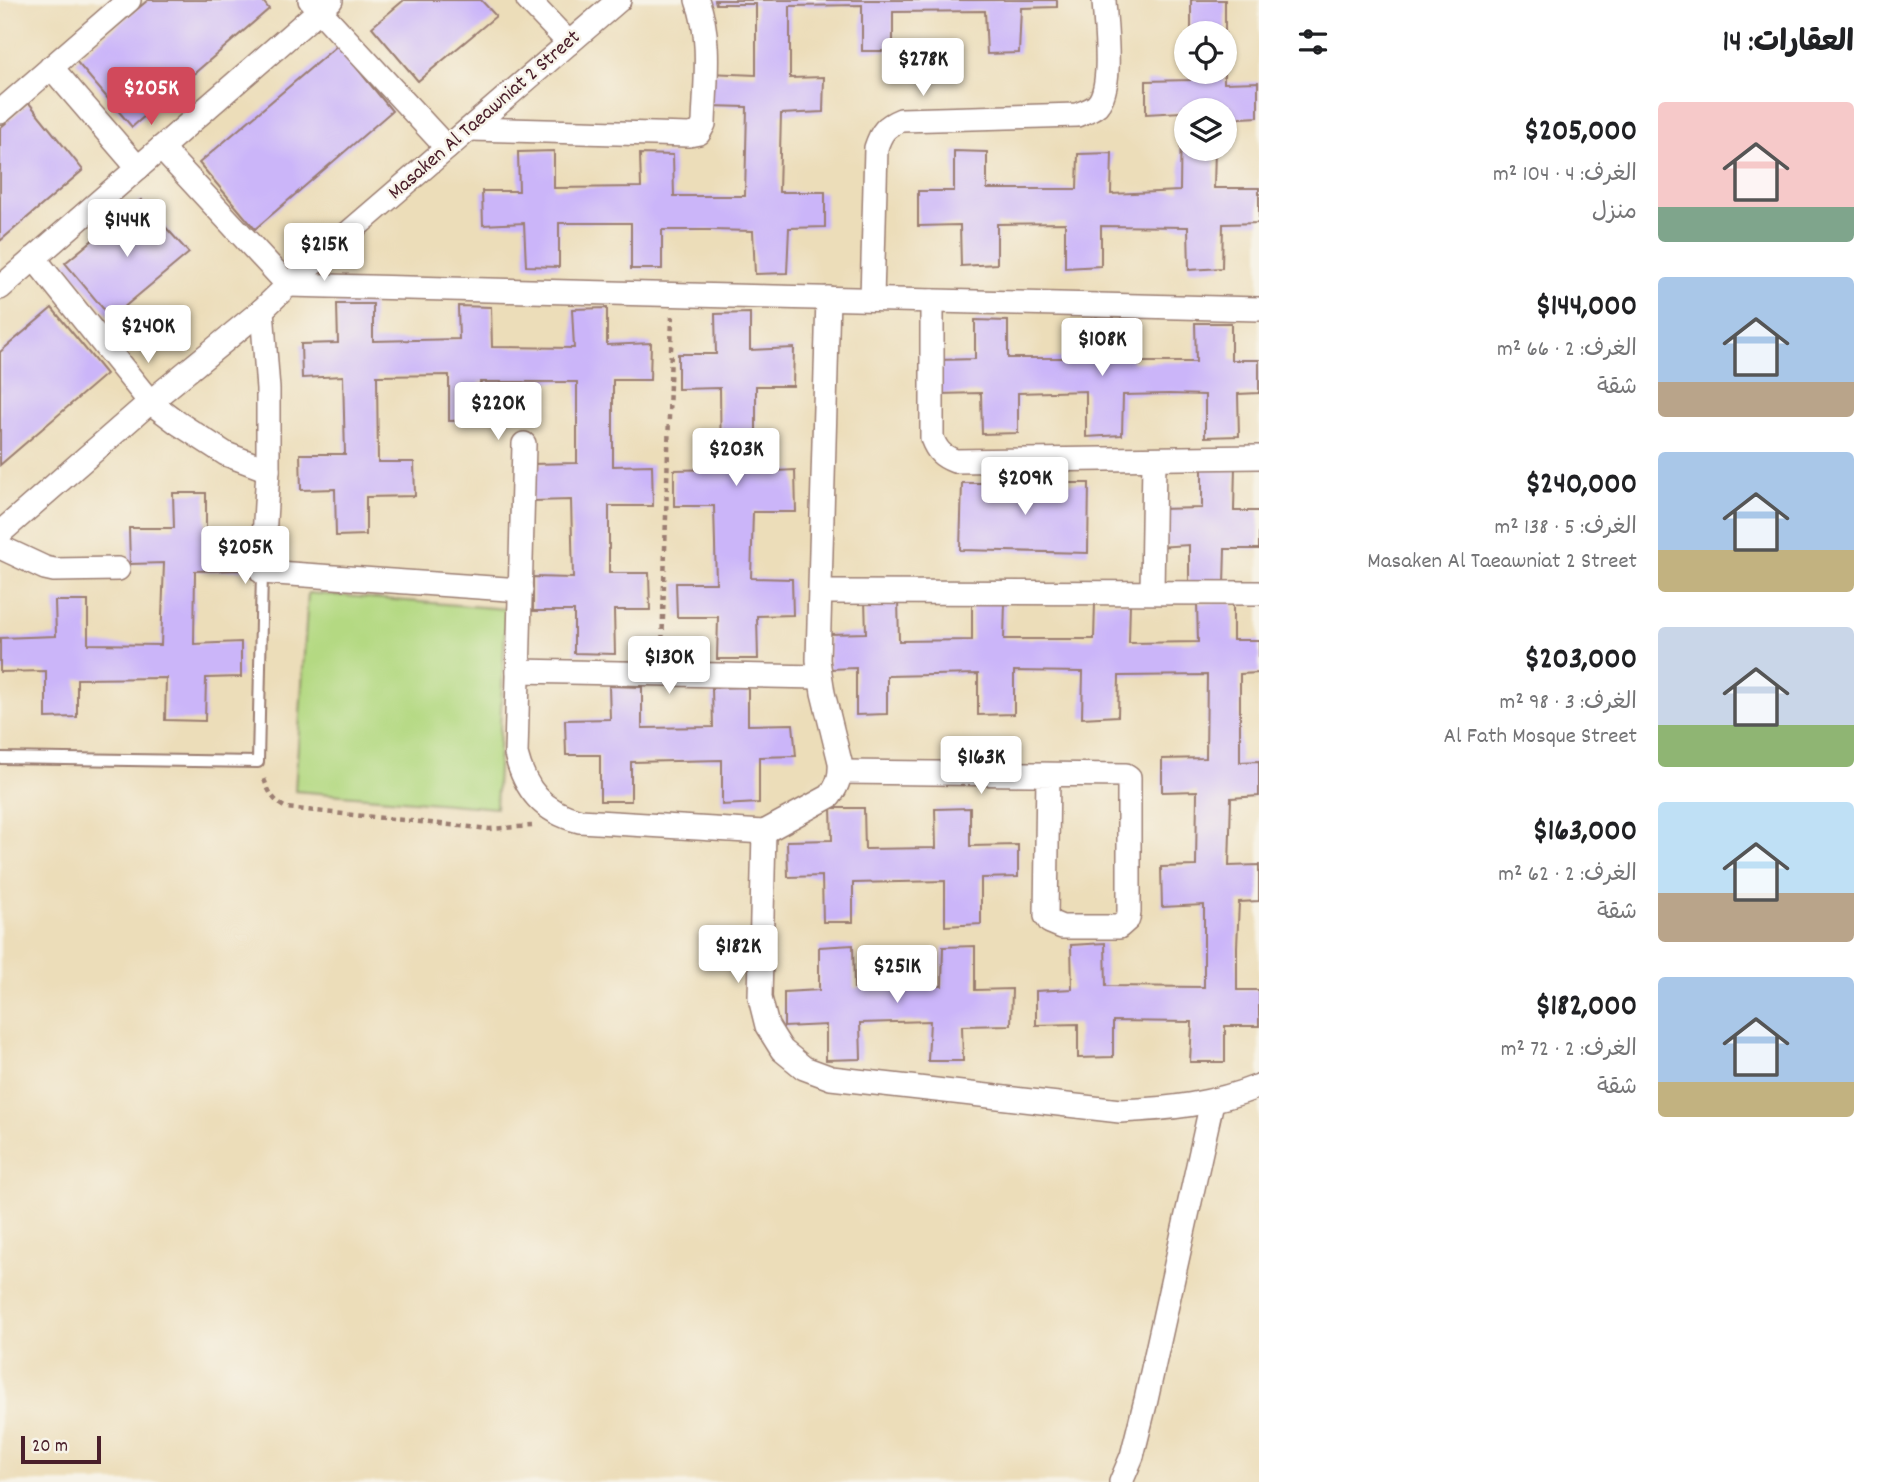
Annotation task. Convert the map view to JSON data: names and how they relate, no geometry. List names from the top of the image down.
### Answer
{
  "streets": {
    "street": ["Masaken Al Taeawniat 2 Street"]
  },
  "scale_bar": "20 m",
  "page": {
    "heading": "العقارات: 14",
    "price": [
      "$278K",
      "$205K",
      "$144K",
      "$215K",
      "$240K",
      "$108K",
      "$220K",
      "$203K",
      "$209K",
      "$205K",
      "$130K",
      "$163K",
      "$182K",
      "$251K"
    ],
    "list": [
      {
        "name": "$205,000",
        "note": "الغرف: 4 · 104 m² · منزل"
      },
      {
        "name": "$144,000",
        "note": "الغرف: 2 · 66 m² · شقة"
      },
      {
        "name": "$240,000",
        "note": "الغرف: 5 · 138 m² · Masaken Al Taeawniat 2 Street"
      },
      {
        "name": "$203,000",
        "note": "الغرف: 3 · 98 m² · Al Fath Mosque Street"
      },
      {
        "name": "$163,000",
        "note": "الغرف: 2 · 62 m² · شقة"
      },
      {
        "name": "$182,000",
        "note": "الغرف: 2 · 72 m² · شقة"
      }
    ],
    "scale": "20 m"
  }
}
